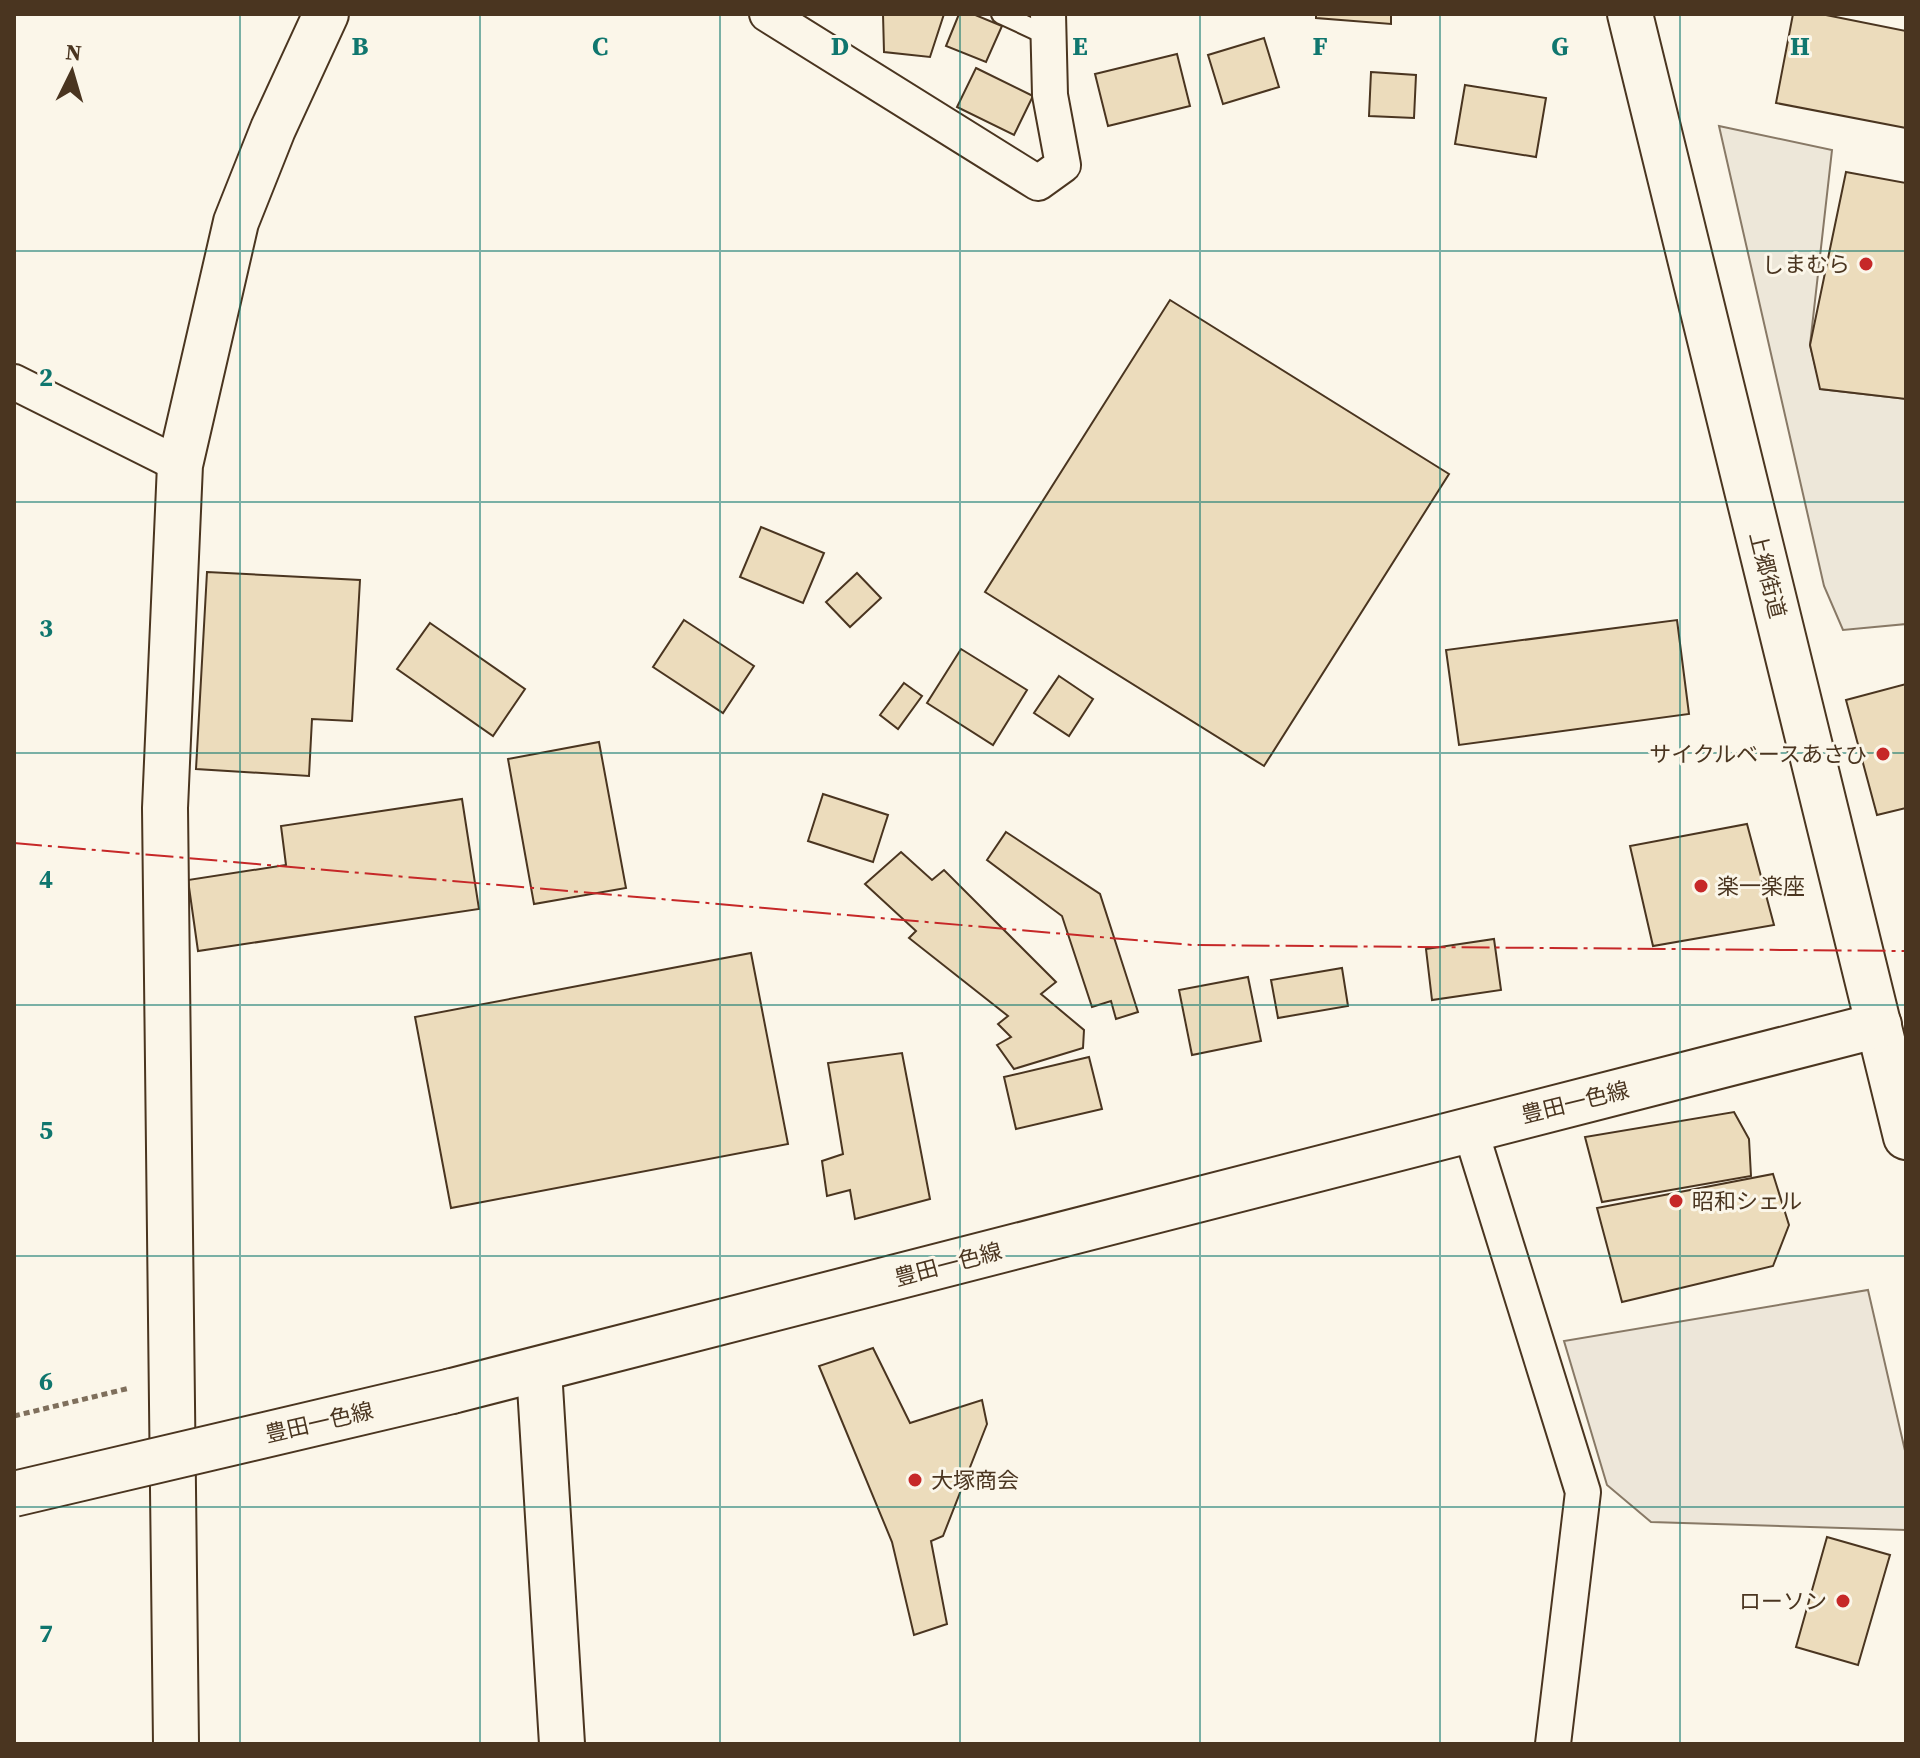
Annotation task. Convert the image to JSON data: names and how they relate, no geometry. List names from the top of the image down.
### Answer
{
  "streets": {
    "main road": ["上郷街道", "豊田一色線"]
  },
  "crossings": [
    ["上郷街道", "豊田一色線"]
  ],
  "places": [
    "しまむら",
    "サイクルベースあさひ",
    "楽一楽座",
    "昭和シェル",
    "大塚商会",
    "ローソン"
  ],
  "north": "top",
  "grid": {
    "columns": [
      "B",
      "C",
      "D",
      "E",
      "F",
      "G",
      "H"
    ],
    "rows": [
      "2",
      "3",
      "4",
      "5",
      "6",
      "7"
    ]
  }
}
